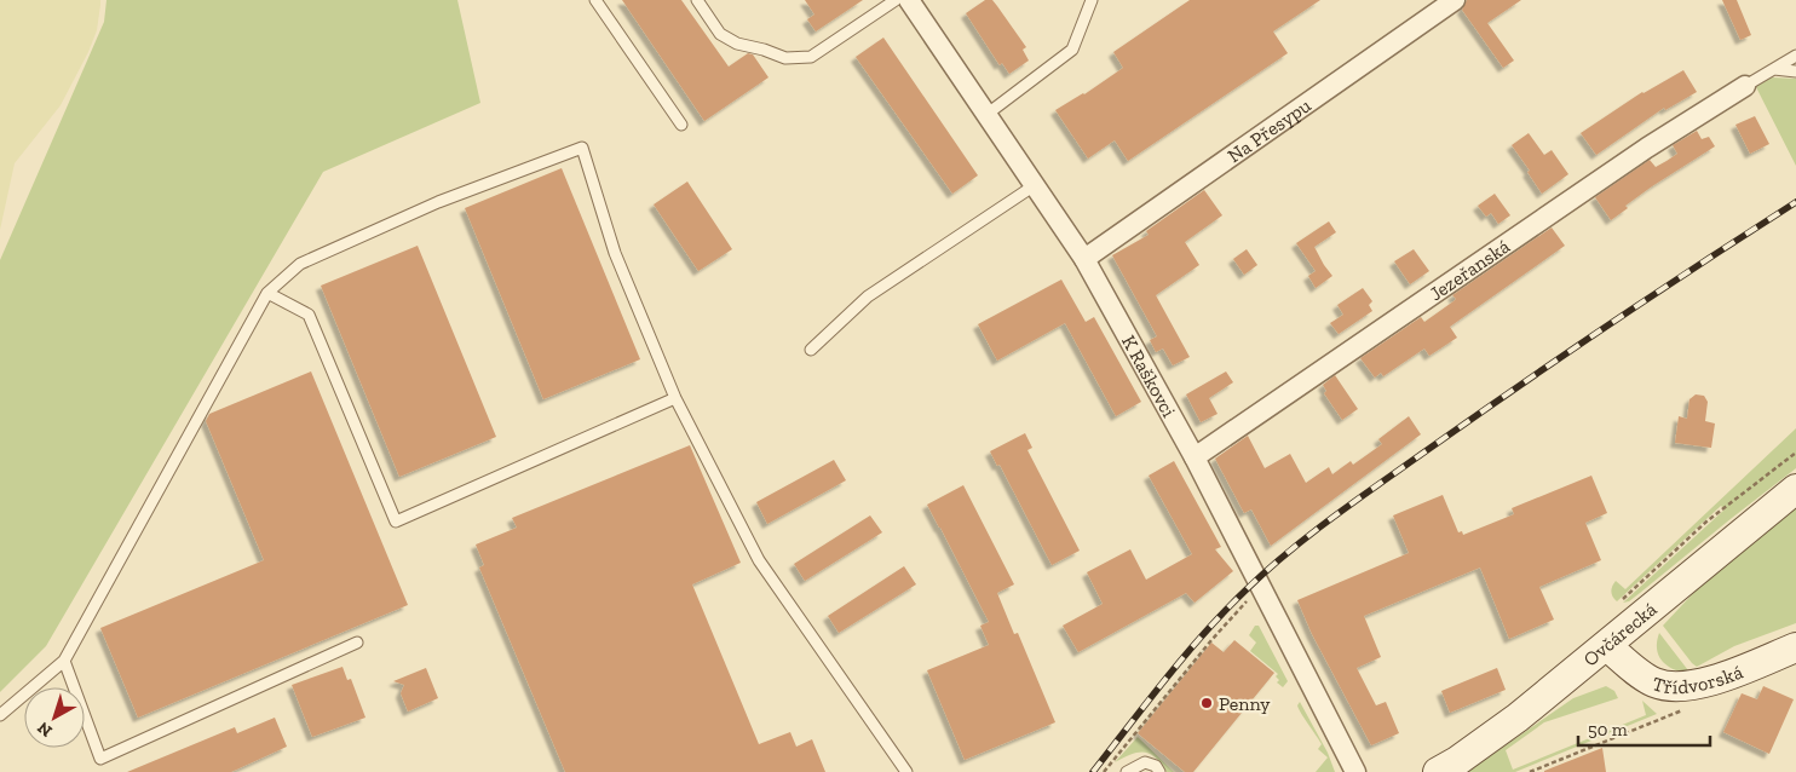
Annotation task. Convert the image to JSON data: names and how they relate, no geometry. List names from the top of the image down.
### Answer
{
  "streets": {
    "main road": ["Ovčárecká", "Třídvorská"],
    "street": ["Na Přesypu", "Jezeřanská", "K Raškovci"]
  },
  "crossings": [
    ["Na Přesypu", "K Raškovci"],
    ["Jezeřanská", "K Raškovci"],
    ["Ovčárecká", "Třídvorská"]
  ],
  "places": ["Penny"],
  "scale_bar": "50 m",
  "north": "bottom left"
}
